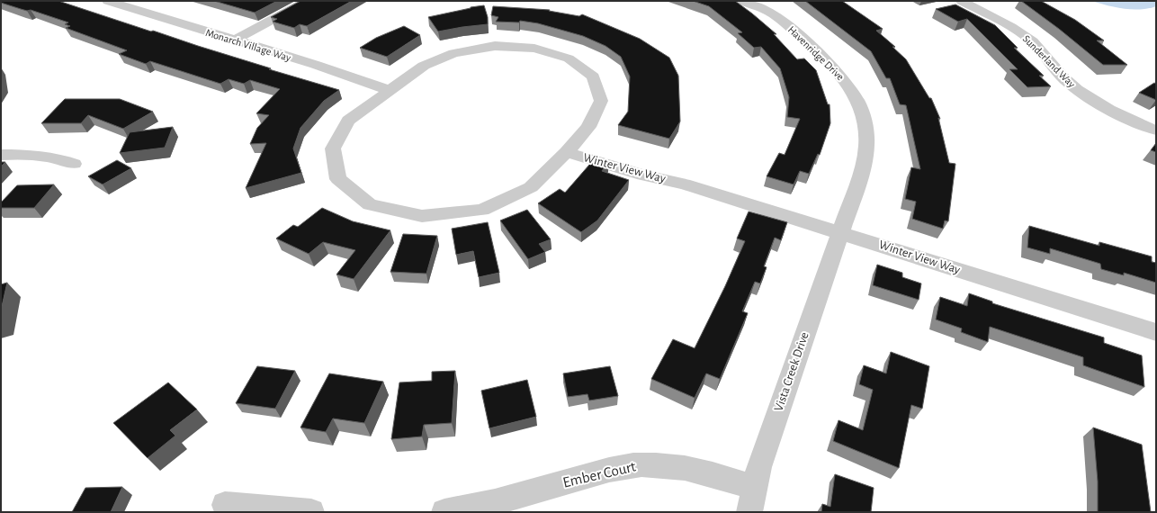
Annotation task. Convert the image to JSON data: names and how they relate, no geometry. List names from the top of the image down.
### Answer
{
  "streets": {
    "street": [
      "Monarch Village Way",
      "Havenridge Drive",
      "Sunderland Way",
      "Winter View Way",
      "Vista Creek Drive",
      "Ember Court"
    ]
  },
  "crossings": [
    ["Havenridge Drive", "Winter View Way"],
    ["Havenridge Drive", "Vista Creek Drive"],
    ["Winter View Way", "Vista Creek Drive"],
    ["Vista Creek Drive", "Ember Court"]
  ]
}
